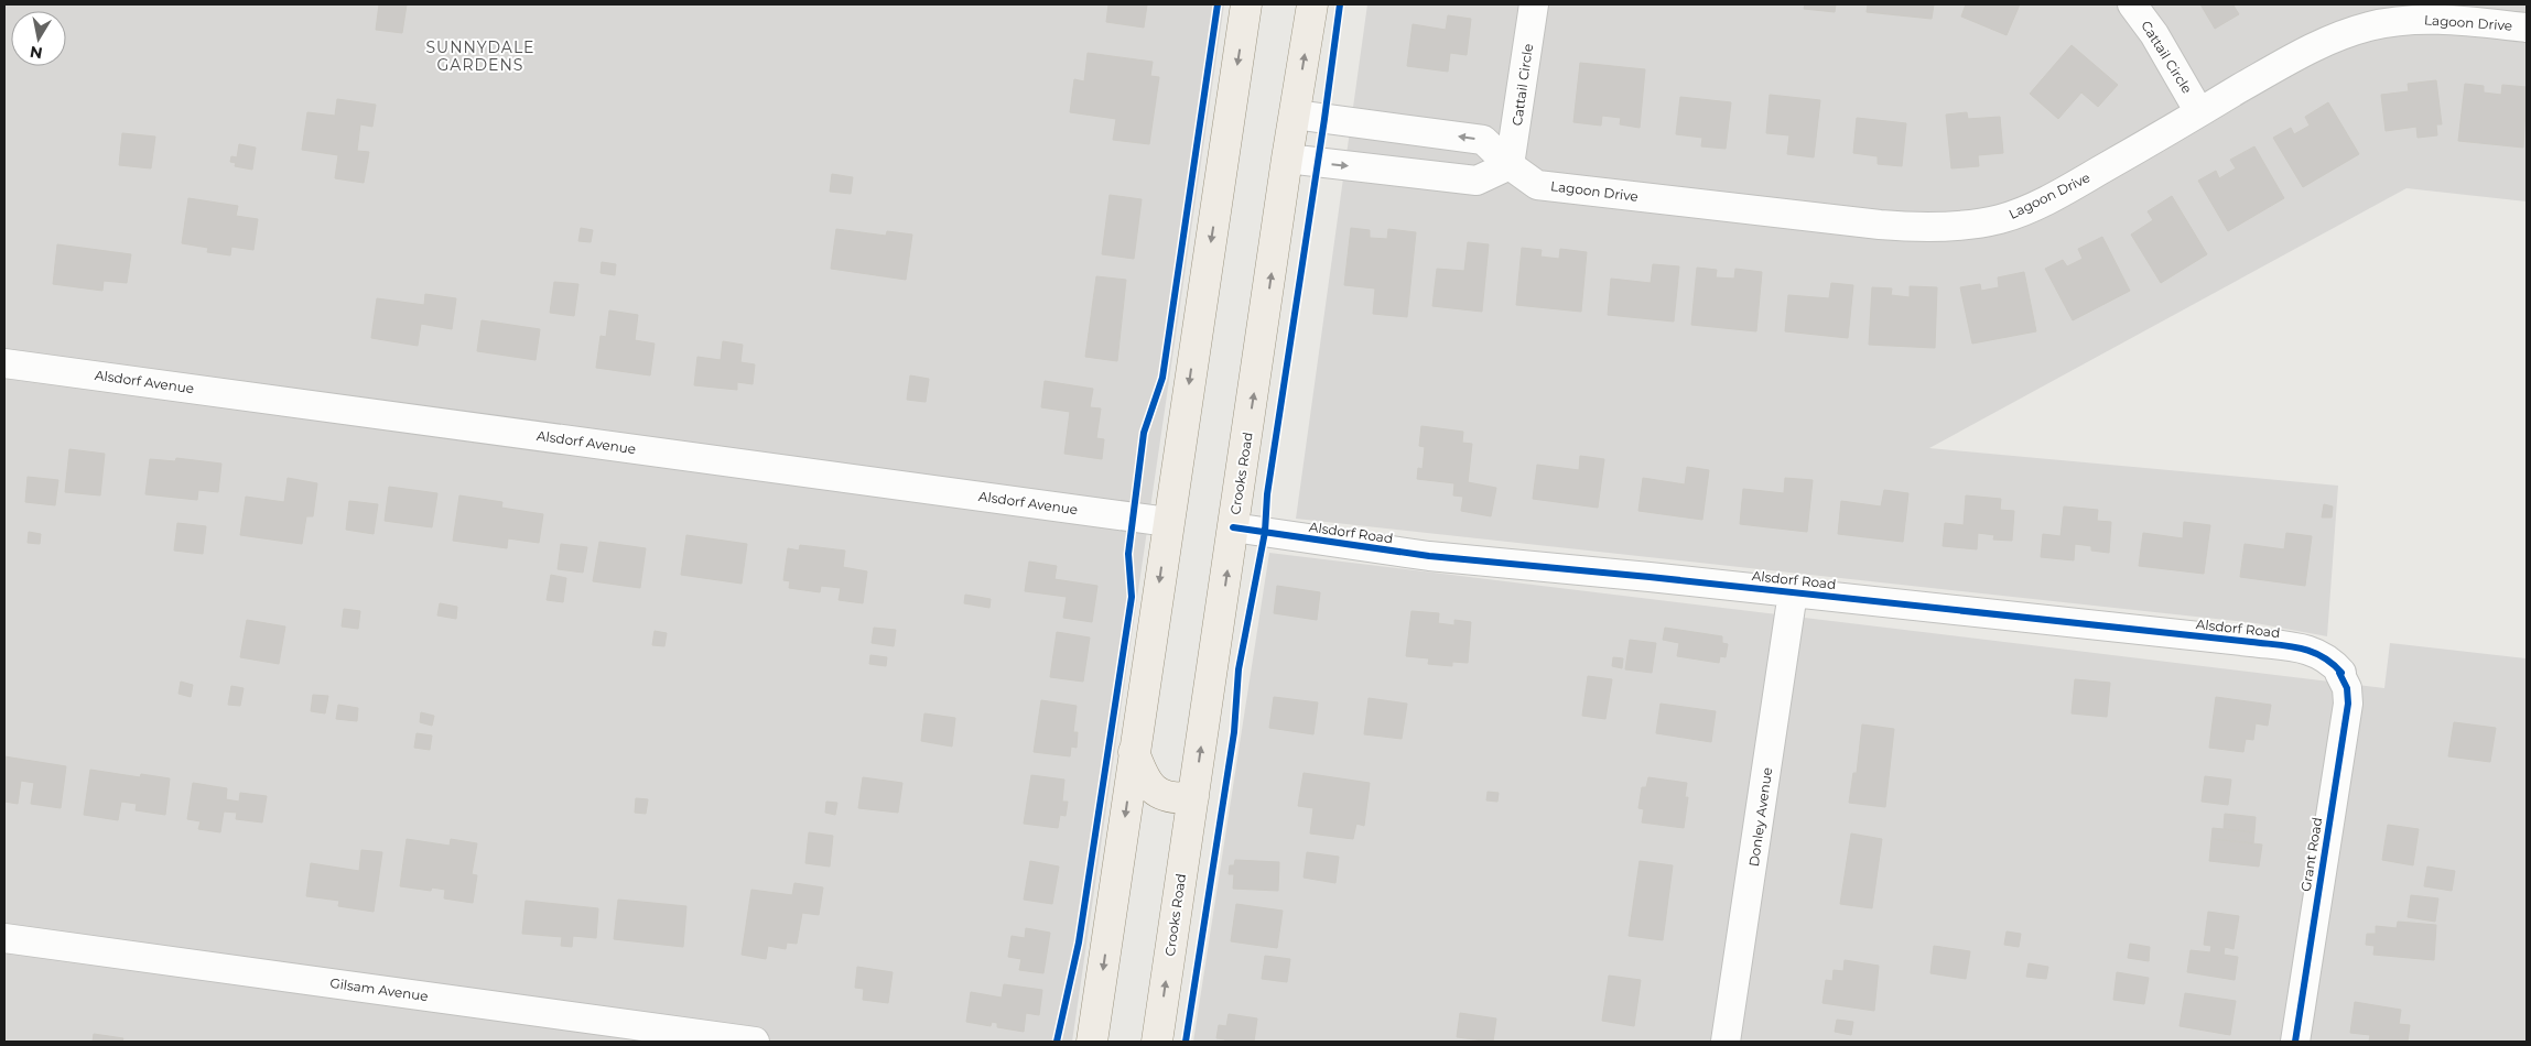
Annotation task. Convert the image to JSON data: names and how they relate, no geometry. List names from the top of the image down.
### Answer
{
  "streets": {
    "main road": ["Crooks Road"],
    "street": [
      "Lagoon Drive",
      "Cattail Circle",
      "Alsdorf Avenue",
      "Alsdorf Road",
      "Donley Avenue",
      "Grant Road",
      "Gilsam Avenue"
    ]
  },
  "crossings": [
    ["Lagoon Drive", "Cattail Circle"],
    ["Lagoon Drive", "Crooks Road"],
    ["Crooks Road", "Alsdorf Road"],
    ["Alsdorf Road", "Donley Avenue"],
    ["Alsdorf Road", "Grant Road"]
  ],
  "districts": ["SUNNYDALE GARDENS"],
  "north": "bottom"
}
